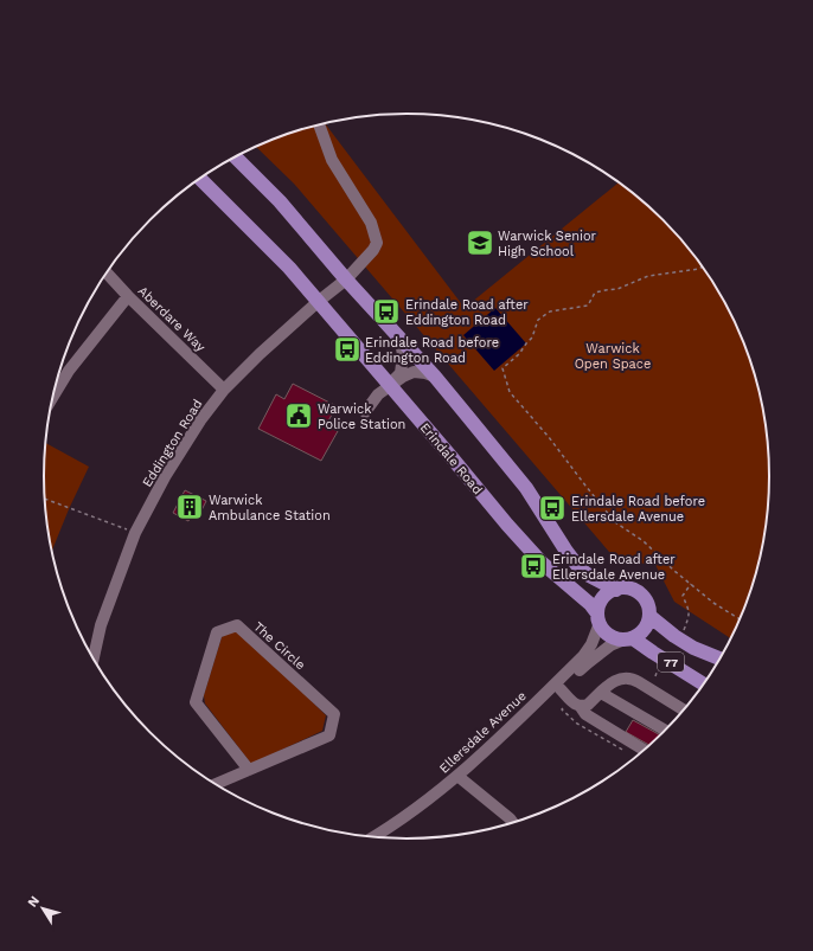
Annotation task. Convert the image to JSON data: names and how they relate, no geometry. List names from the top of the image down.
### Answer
{
  "streets": {
    "main road": ["Erindale Road", "77"],
    "street": [
      "Aberdare Way",
      "Eddington Road",
      "The Circle",
      "Ellersdale Avenue"
    ]
  },
  "crossings": [
    ["Aberdare Way", "Eddington Road"],
    ["Eddington Road", "Erindale Road"],
    ["Erindale Road", "77"],
    ["Erindale Road", "Ellersdale Avenue"],
    ["77", "Ellersdale Avenue"]
  ],
  "parks": ["Warwick Open Space"],
  "places": {
    "school or university": ["Warwick Senior High School"],
    "bus stop": [
      "Erindale Road after Eddington Road",
      "Erindale Road before Eddington Road",
      "Erindale Road before Ellersdale Avenue",
      "Erindale Road after Ellersdale Avenue"
    ],
    "public building": ["Warwick Police Station"],
    "building": ["Warwick Ambulance Station"]
  },
  "north": "top left"
}
